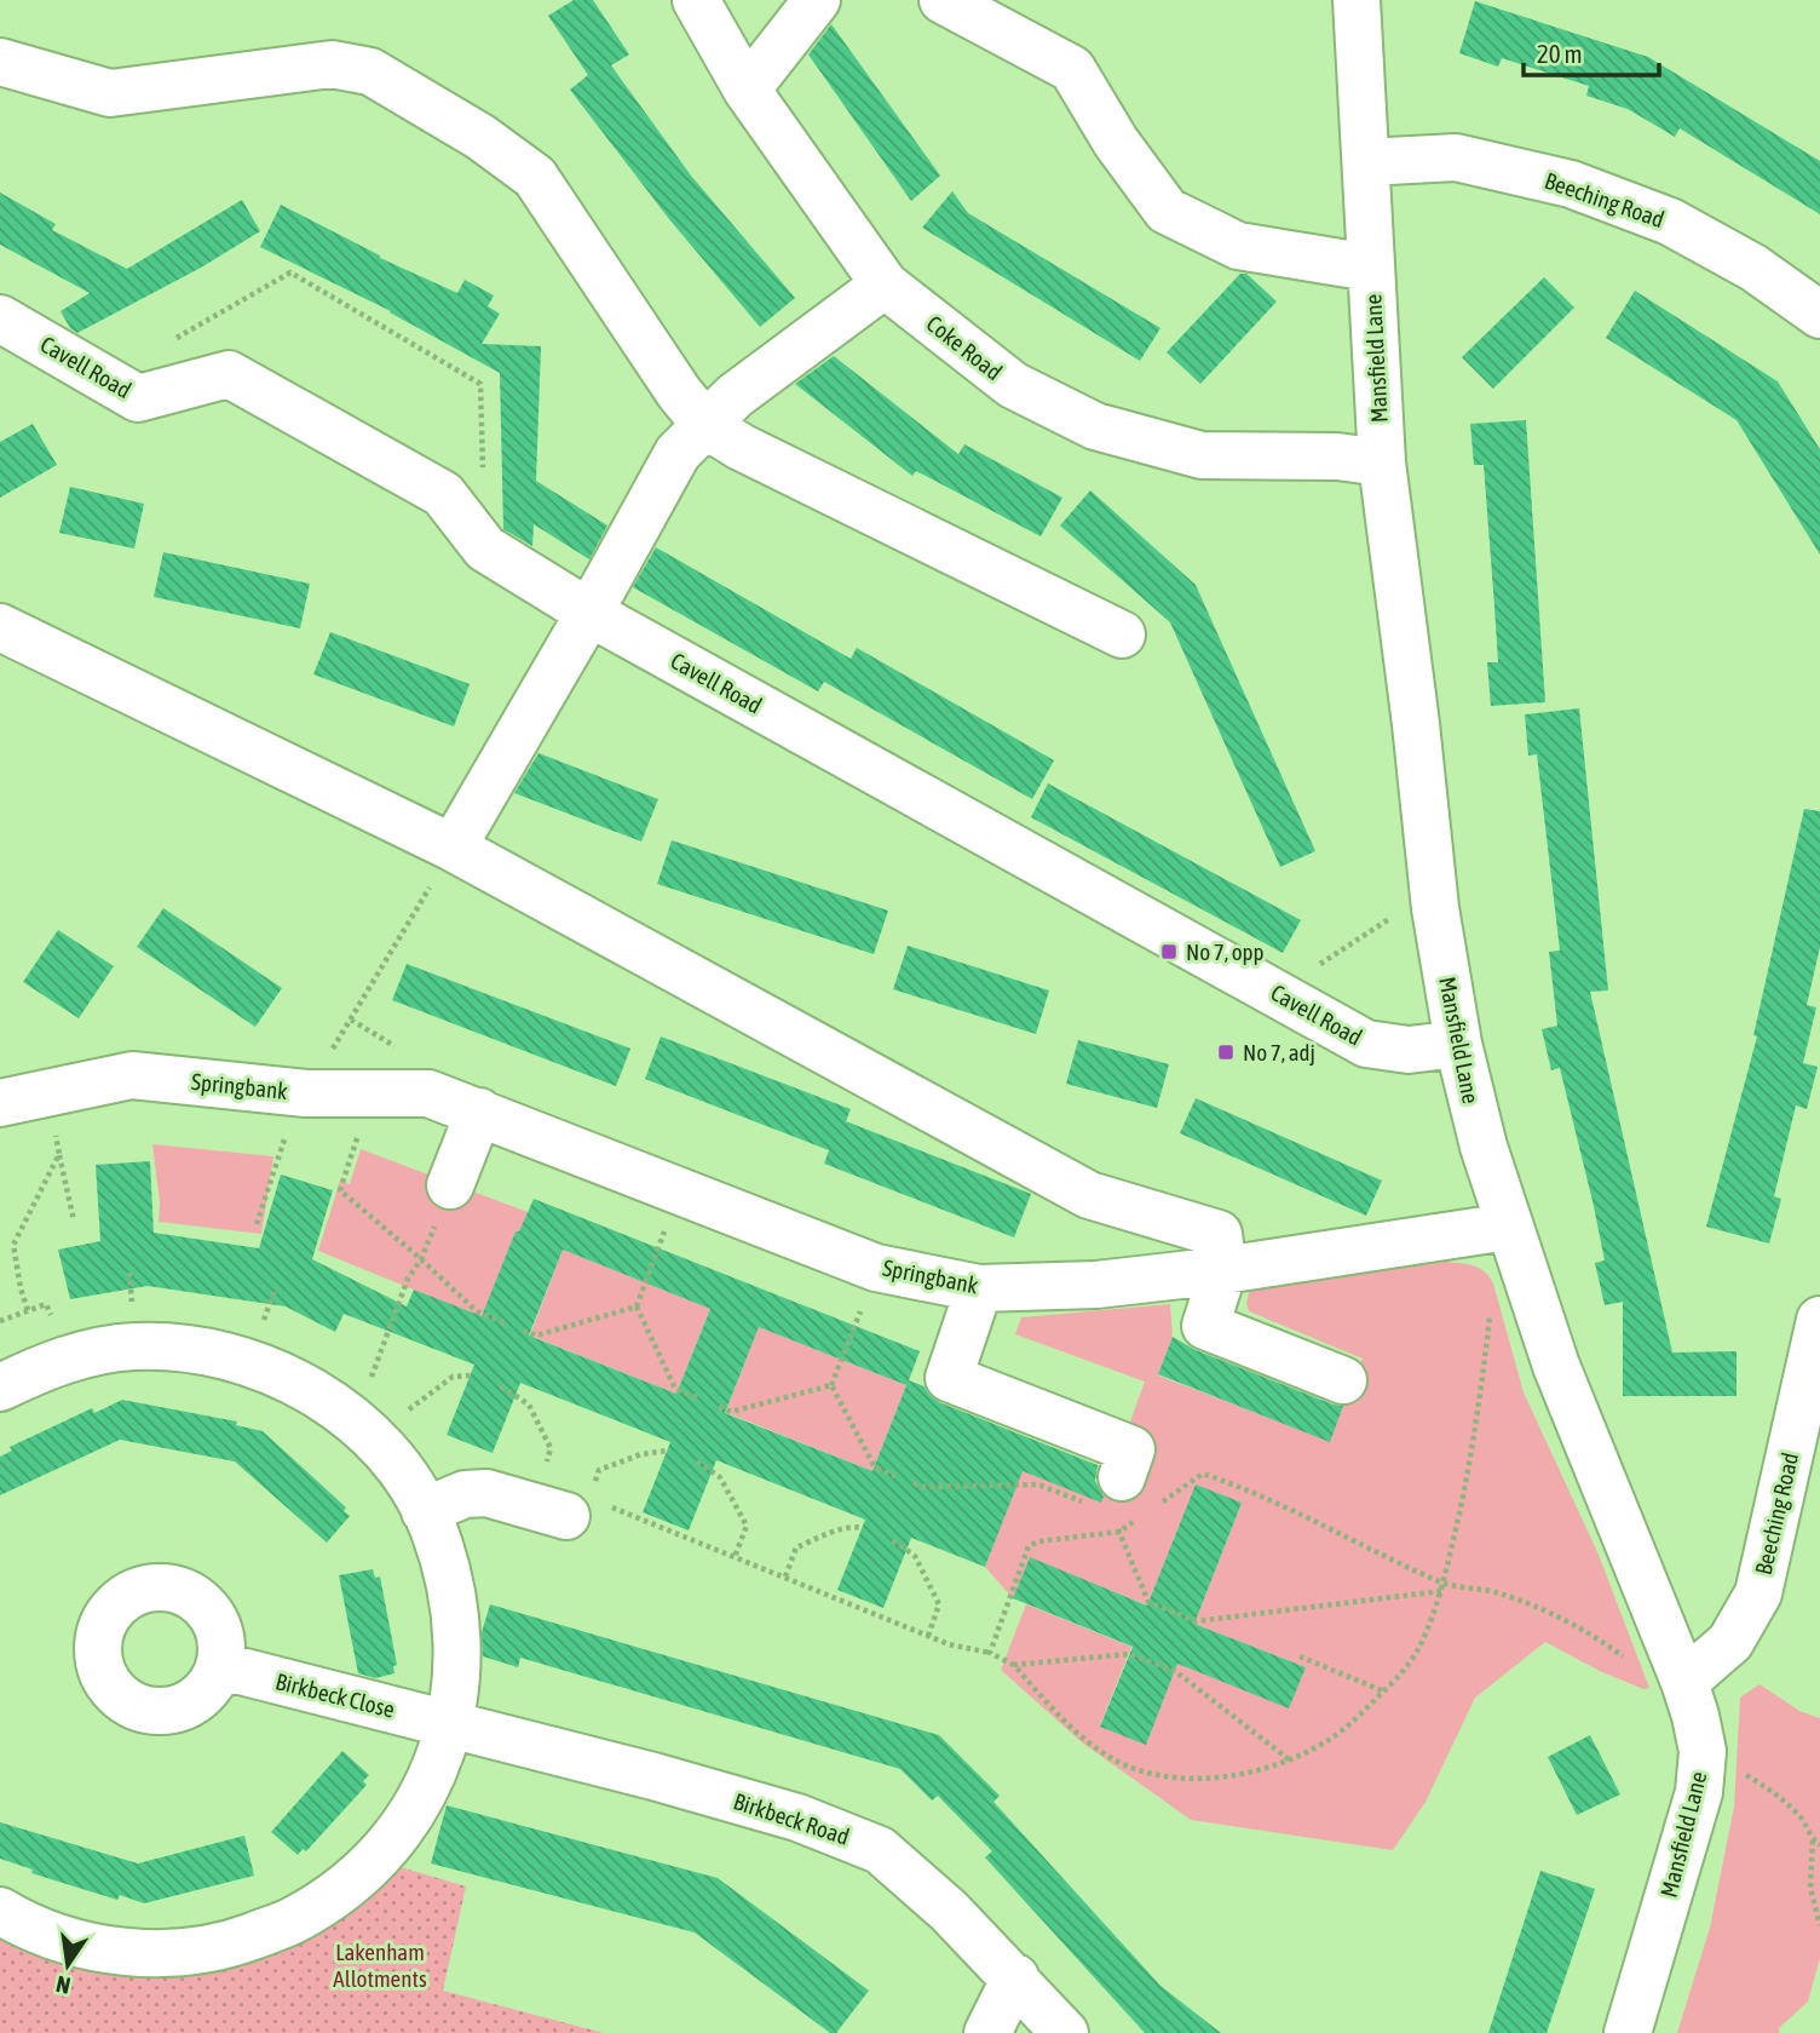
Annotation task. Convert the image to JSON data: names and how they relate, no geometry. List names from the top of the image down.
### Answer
{
  "streets": {
    "street": [
      "Beeching Road",
      "Coke Road",
      "Mansfield Lane",
      "Cavell Road",
      "Springbank",
      "Birkbeck Close",
      "Birkbeck Road"
    ]
  },
  "crossings": [
    ["Beeching Road", "Mansfield Lane"],
    ["Coke Road", "Mansfield Lane"],
    ["Mansfield Lane", "Cavell Road"],
    ["Mansfield Lane", "Springbank"],
    ["Birkbeck Close", "Birkbeck Road"]
  ],
  "parks": ["Lakenham Allotments"],
  "places": {
    "transit": ["No 7, opp", "No 7, adj"]
  },
  "scale_bar": "20 m",
  "north": "bottom"
}
